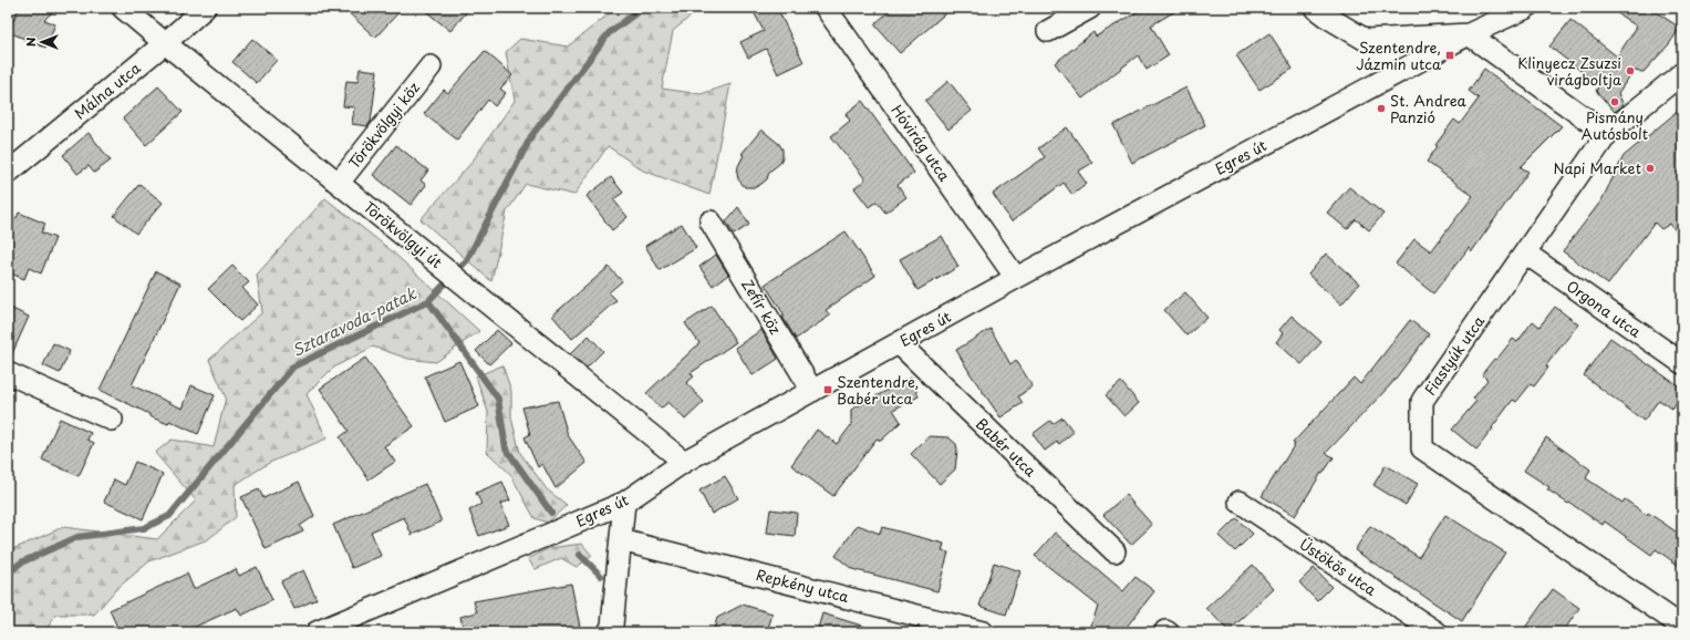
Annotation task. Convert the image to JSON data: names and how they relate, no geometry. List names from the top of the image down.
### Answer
{
  "streets": {
    "street": [
      "Málna utca",
      "Törökvölgyi köz",
      "Hóvirág utca",
      "Egres út",
      "Törökvölgyi út",
      "Zefír köz",
      "Orgona utca",
      "Fiastyúk utca",
      "Babér utca",
      "Üstökös utca",
      "Repkény utca"
    ]
  },
  "crossings": [
    ["Málna utca", "Törökvölgyi út"],
    ["Törökvölgyi köz", "Törökvölgyi út"],
    ["Hóvirág utca", "Egres út"],
    ["Egres út", "Törökvölgyi út"],
    ["Egres út", "Zefír köz"],
    ["Egres út", "Babér utca"],
    ["Orgona utca", "Fiastyúk utca"]
  ],
  "water": ["Sztaravoda-patak"],
  "places": {
    "transit": ["Szentendre, Jázmin utca", "Szentendre, Babér utca"],
    "other": [
      "Klinyecz Zsuzsi virágboltja",
      "Pismány Autósbolt",
      "St. Andrea Panzió",
      "Napi Market"
    ]
  },
  "north": "left"
}
